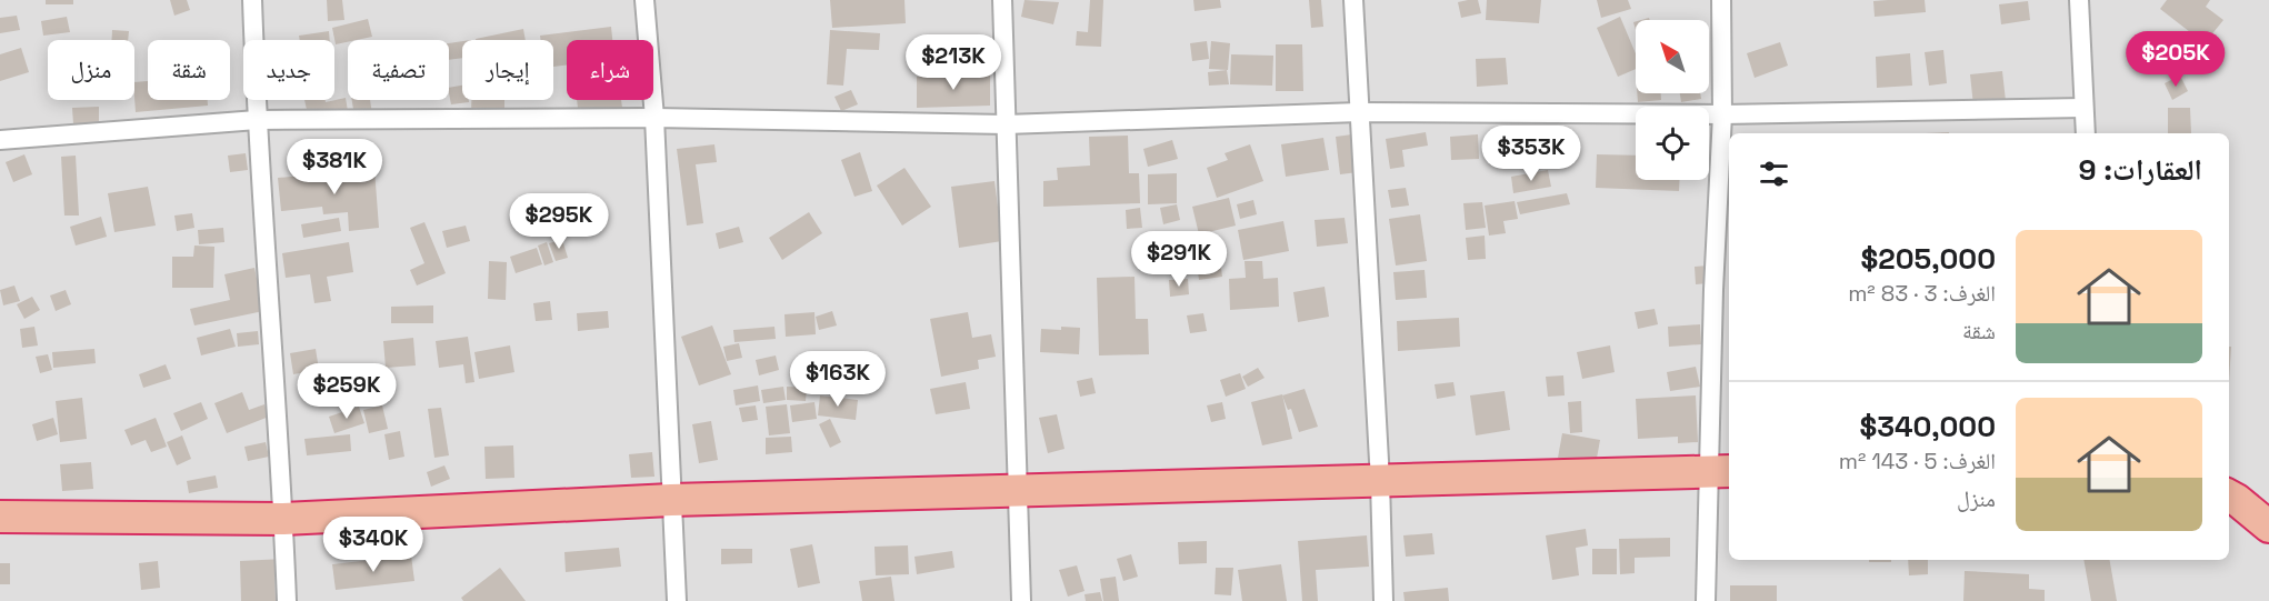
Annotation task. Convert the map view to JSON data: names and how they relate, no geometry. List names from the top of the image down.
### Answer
{
  "north": "top left",
  "page": {
    "price": [
      "$205K",
      "$213K",
      "$353K",
      "$381K",
      "$295K",
      "$291K",
      "$163K",
      "$259K",
      "$340K"
    ],
    "chip": [
      "شراء",
      "إيجار",
      "تصفية",
      "جديد",
      "شقة",
      "منزل"
    ],
    "heading": "العقارات: 9",
    "list": [
      {
        "name": "$205,000",
        "note": "الغرف: 3 · 83 m² · شقة"
      },
      {
        "name": "$340,000",
        "note": "الغرف: 5 · 143 m² · منزل"
      }
    ]
  }
}
